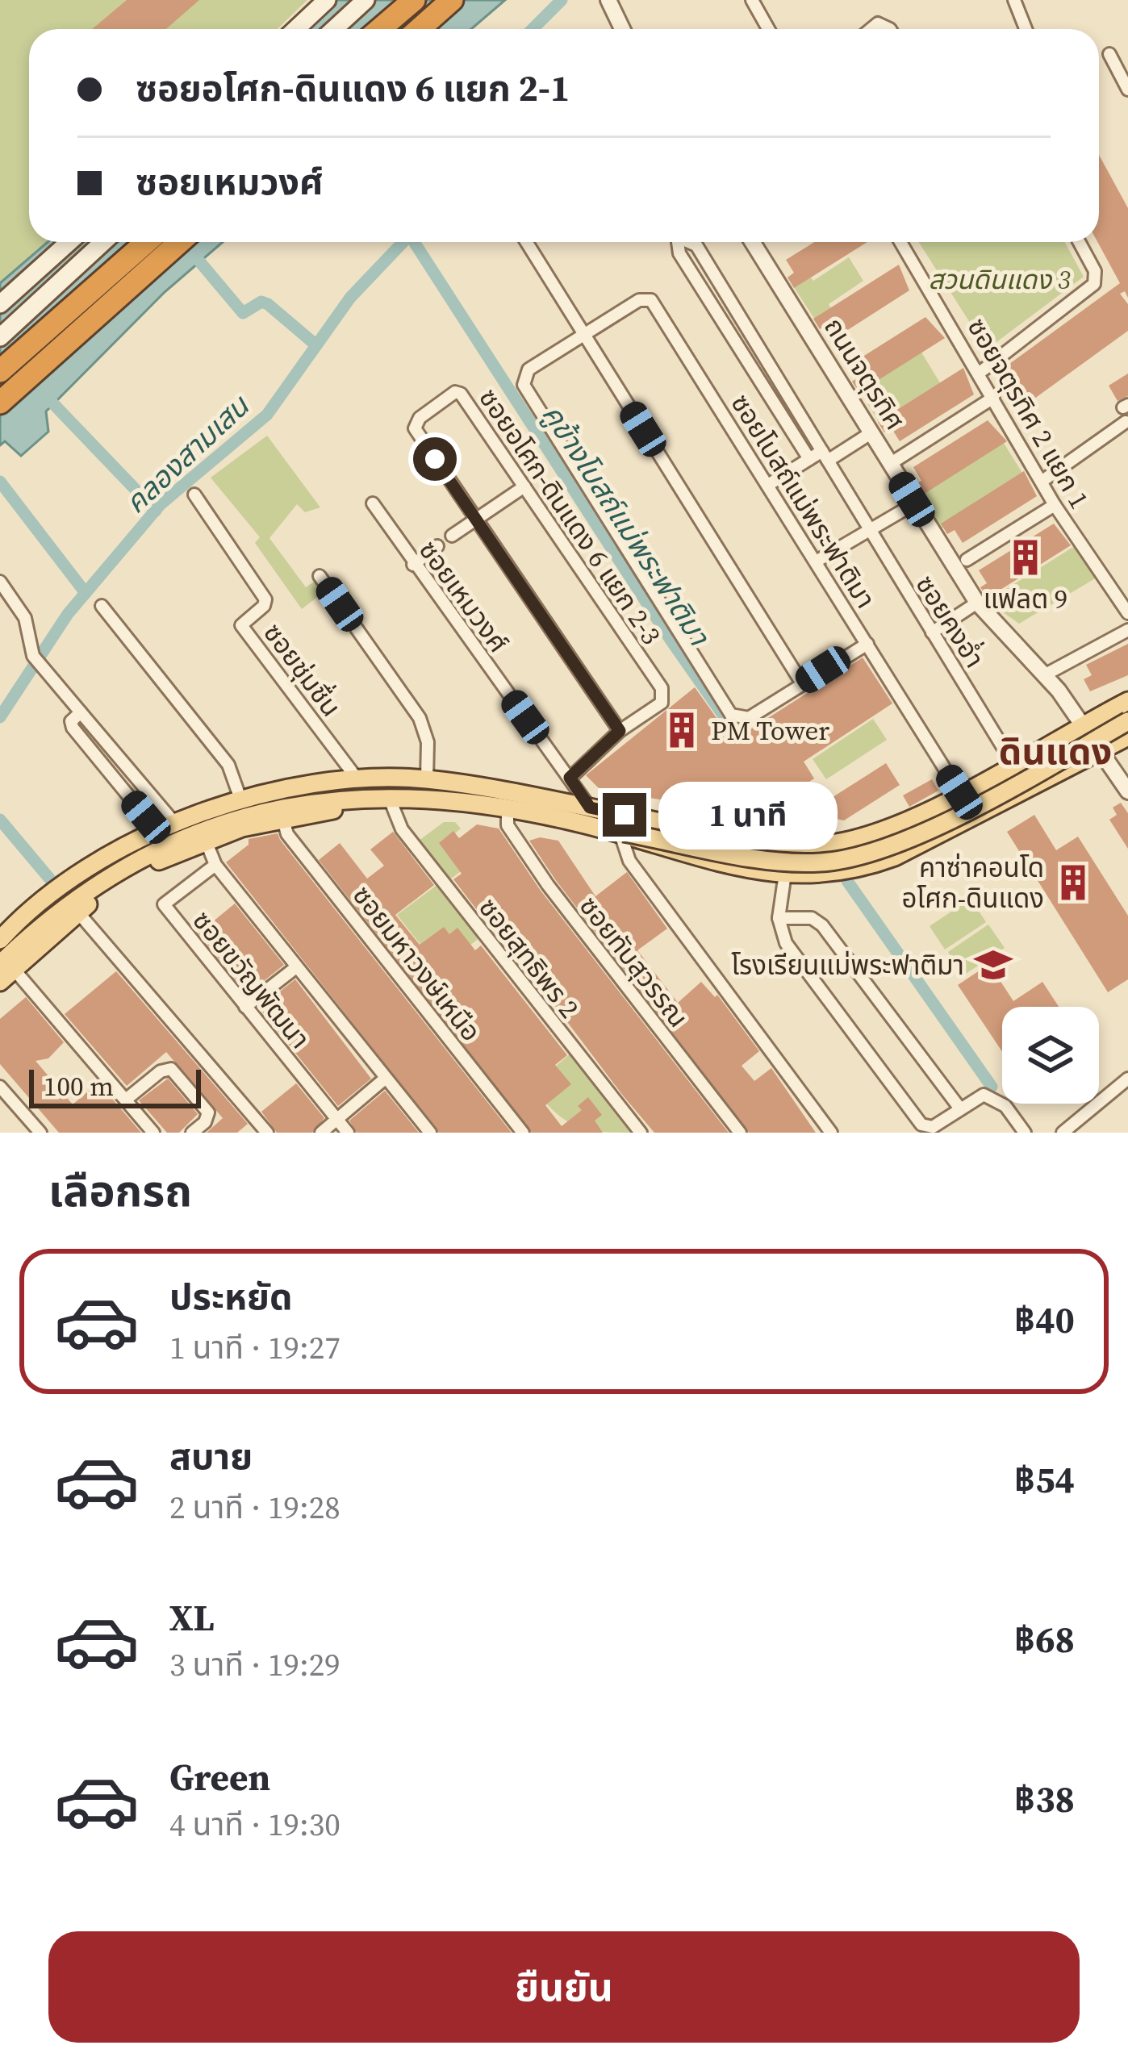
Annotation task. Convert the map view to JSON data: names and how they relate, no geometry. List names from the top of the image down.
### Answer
{
  "streets": {
    "street": [
      "ถนนจตุรทิศ",
      "ซอยจตุรทิศ 2 แยก 1",
      "ซอยโบสถ์แม่พระฟาติมา",
      "ซอยอโศก-ดินแดง 6 แยก 2-3",
      "ซอยเหมวงศ์",
      "ซอยคงอ่ำ",
      "ซอยชุ่มชื่น",
      "ซอยสุทธิพร 2",
      "ซอยทับสุวรรณ",
      "ซอยมหาวงษ์เหนือ",
      "ซอยขวัญพัฒนา"
    ]
  },
  "districts": ["ดินแดง"],
  "water": ["คลองสามเสน", "คูข้างโบสถ์แม่พระฟาติมา"],
  "parks": ["สวนดินแดง 3"],
  "places": {
    "building": ["แฟลต 9", "PM Tower", "คาซ่าคอนโด อโศก-ดินแดง"],
    "school or university": ["โรงเรียนแม่พระฟาติมา"]
  },
  "scale_bar": "100 m",
  "page": {
    "banner": ["ซอยอโศก-ดินแดง 6 แยก 2-1", "ซอยเหมวงศ์"],
    "bubble": "1 นาที",
    "scale": "100 m",
    "heading": "เลือกรถ",
    "list": [
      {
        "name": "ประหยัด",
        "note": "1 นาที · 19:27",
        "value": "฿40"
      },
      {
        "name": "สบาย",
        "note": "2 นาที · 19:28",
        "value": "฿54"
      },
      {
        "name": "XL",
        "note": "3 นาที · 19:29",
        "value": "฿68"
      },
      {
        "name": "Green",
        "note": "4 นาที · 19:30",
        "value": "฿38"
      }
    ],
    "buttons": "ยืนยัน"
  }
}
